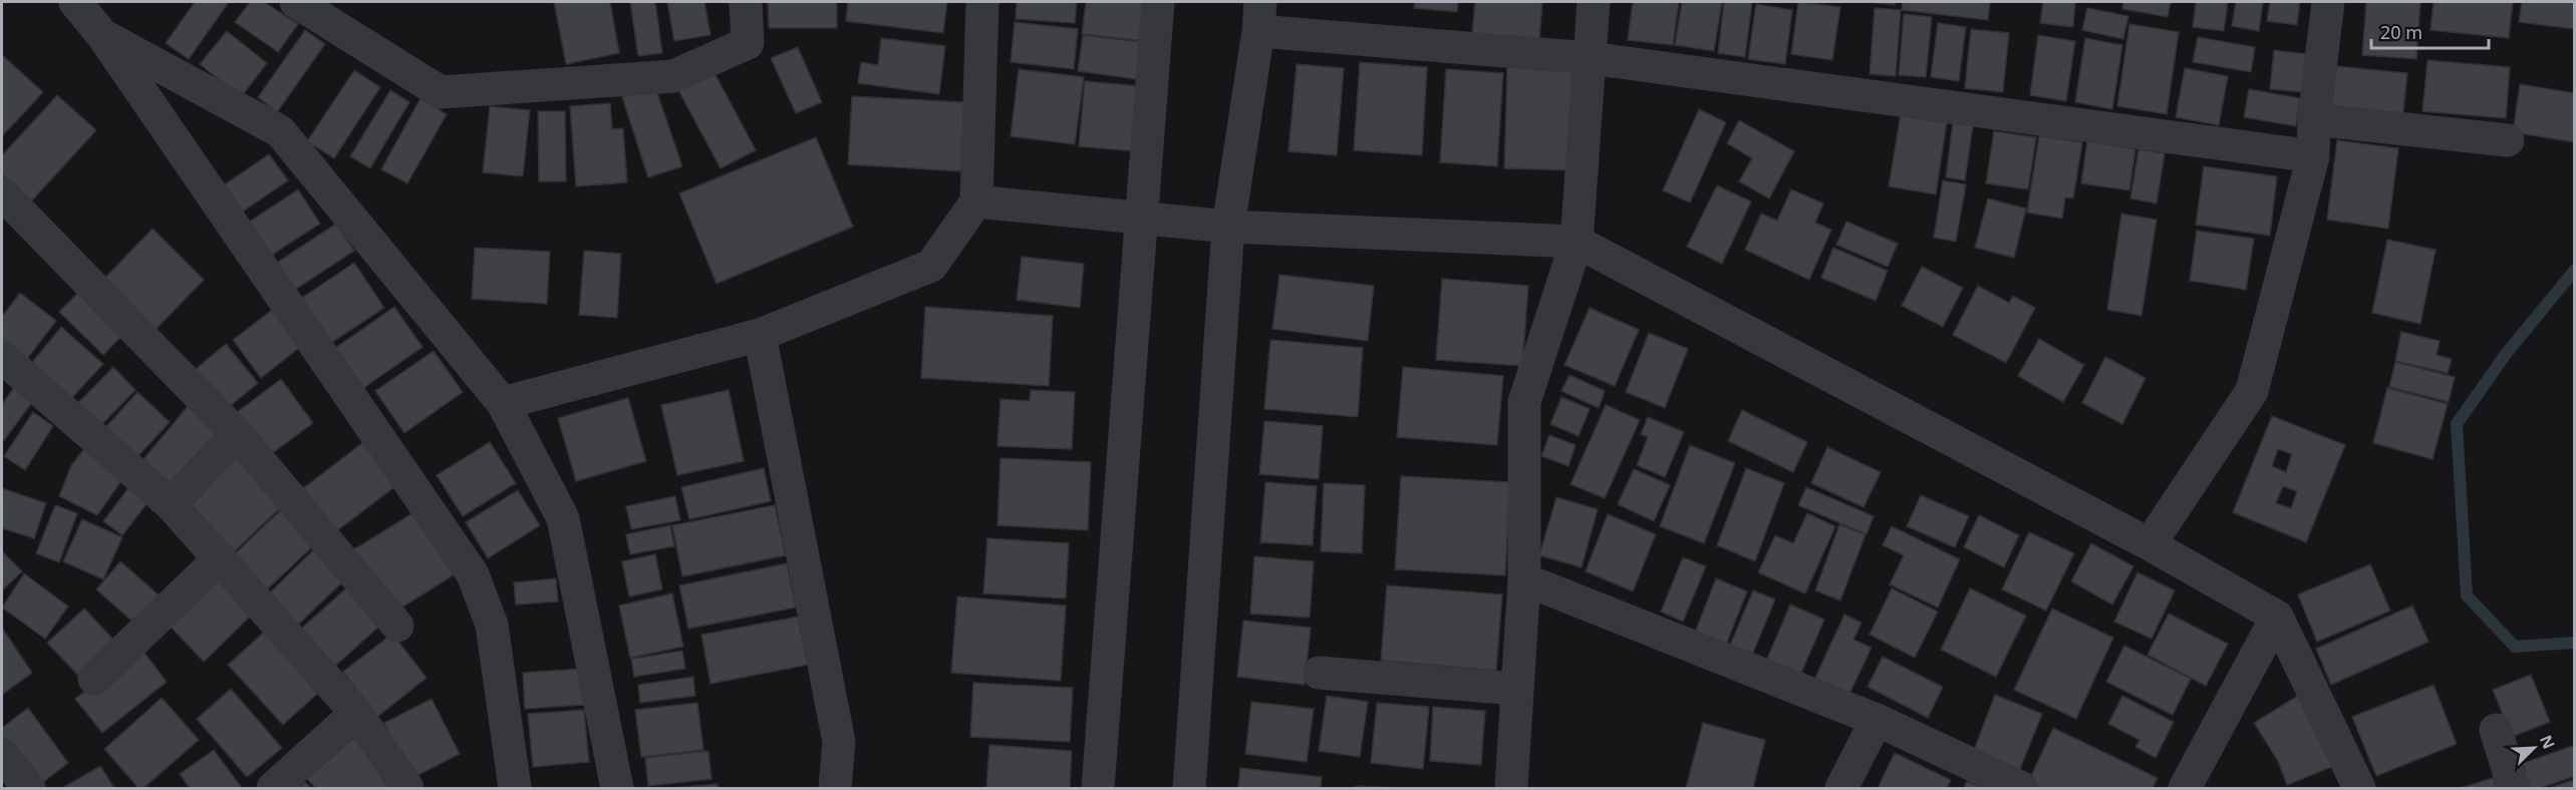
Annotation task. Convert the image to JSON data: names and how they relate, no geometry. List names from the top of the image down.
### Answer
{
  "scale_bar": "20 m",
  "north": "top right"
}
